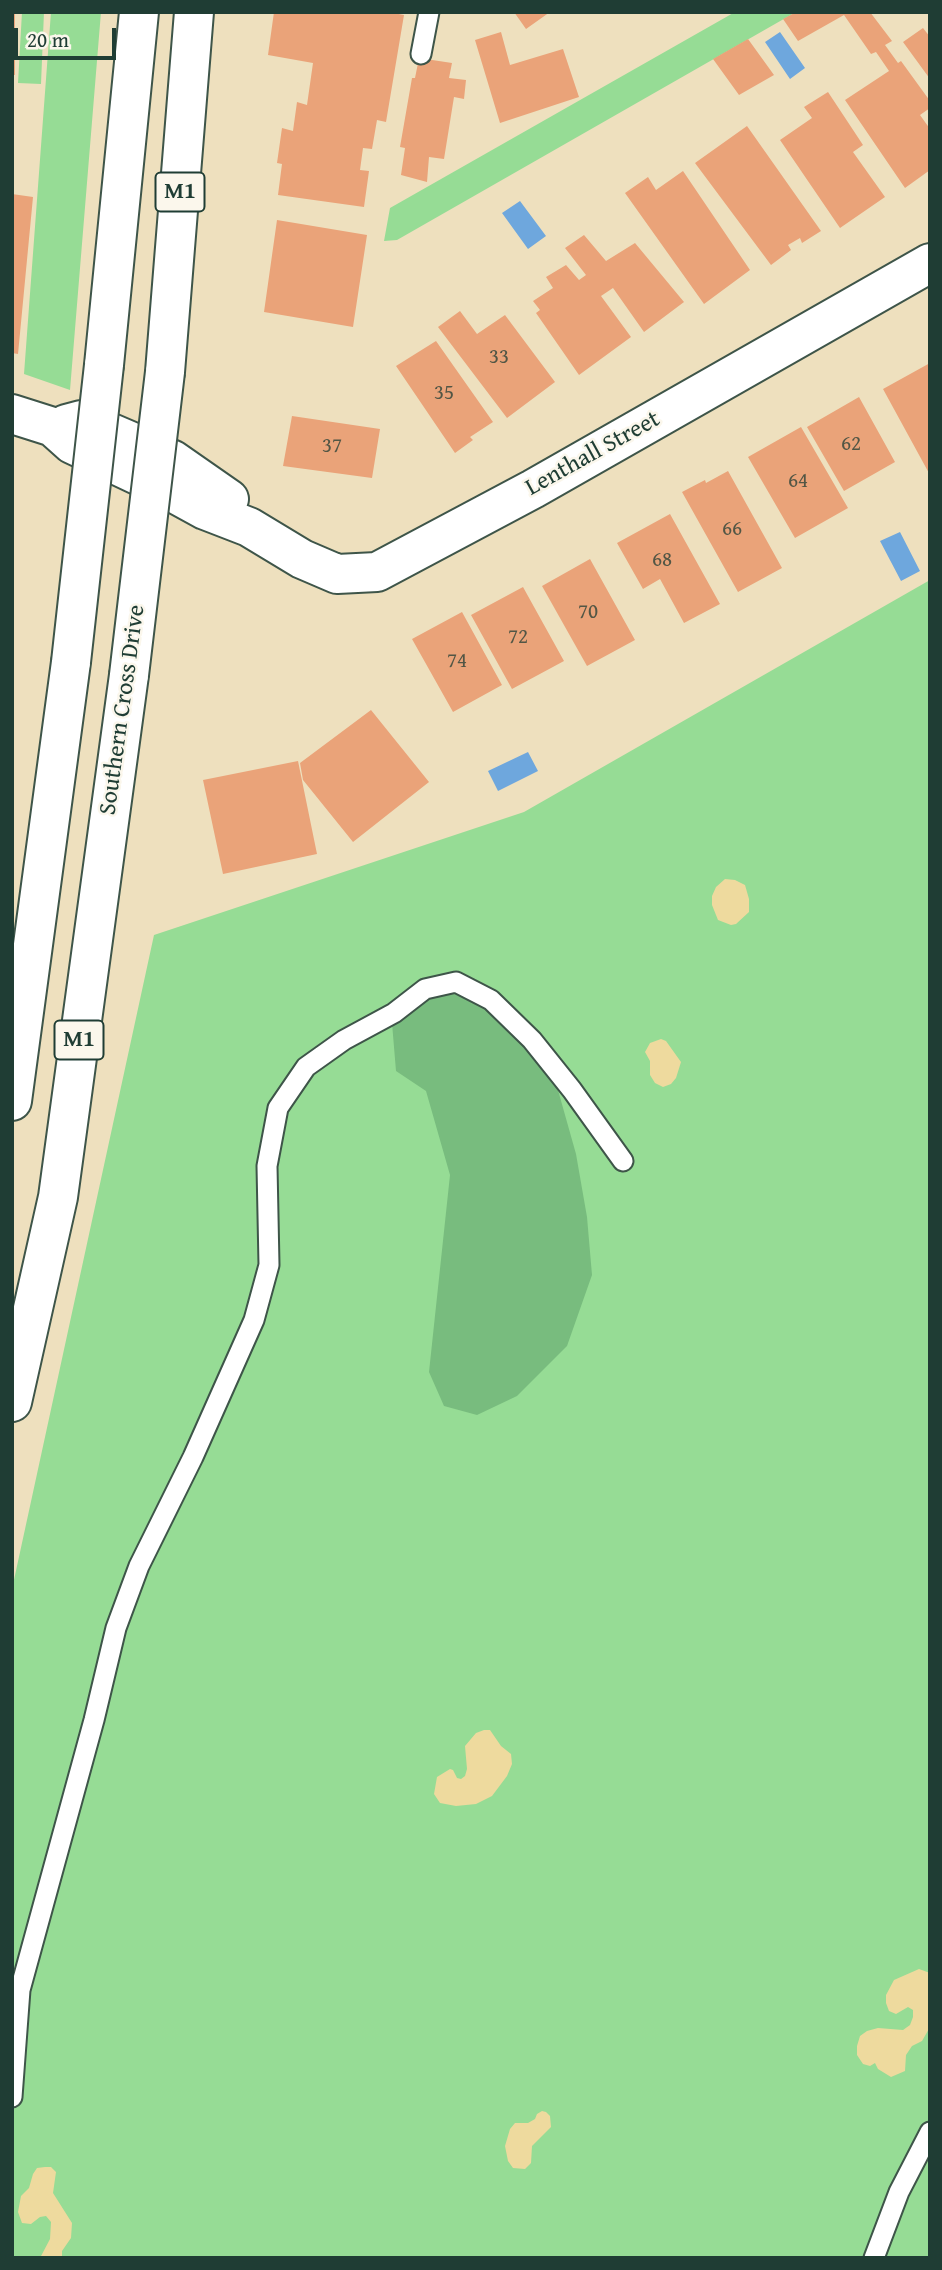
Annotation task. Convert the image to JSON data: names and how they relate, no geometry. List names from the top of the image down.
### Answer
{
  "streets": {
    "main road": ["M1", "Lenthall Street", "Southern Cross Drive"]
  },
  "house_numbers": [
    "33",
    "35",
    "62",
    "37",
    "64",
    "66",
    "68",
    "70",
    "72",
    "74"
  ],
  "scale_bar": "20 m"
}
